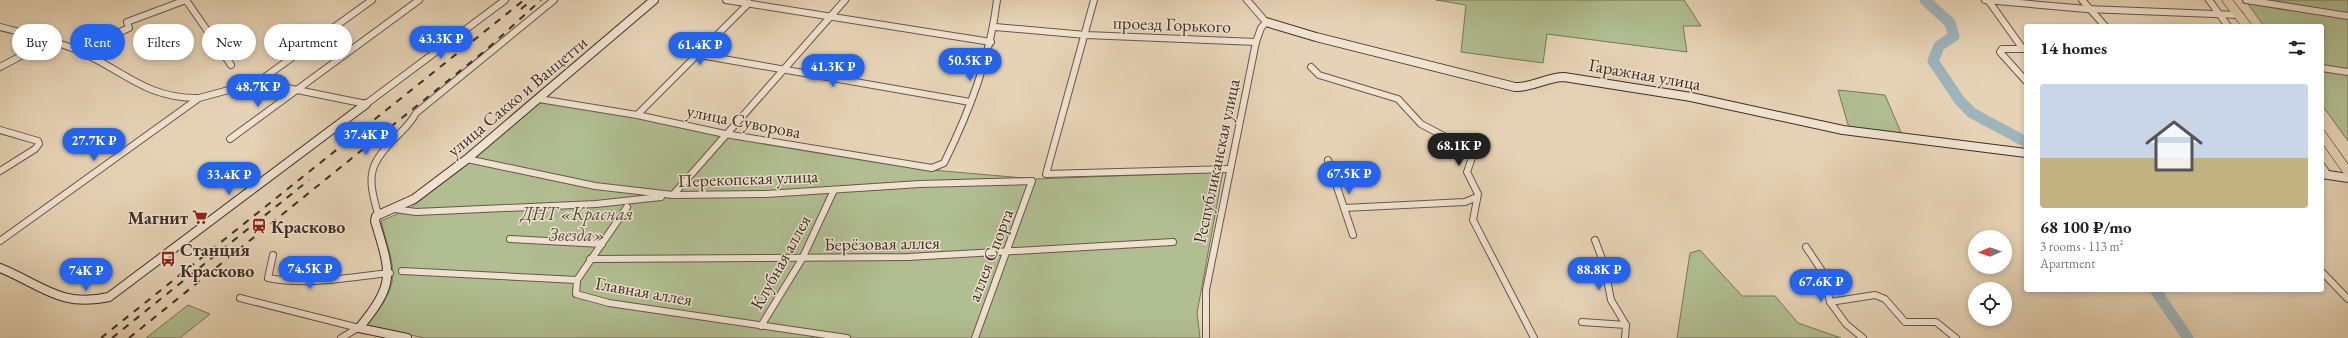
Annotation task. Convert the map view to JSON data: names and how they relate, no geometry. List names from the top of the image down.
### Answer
{
  "streets": {
    "street": [
      "проезд Горького",
      "Гаражная улица",
      "улица Сакко и Ванцетти",
      "улица Суворова",
      "Республиканская улица",
      "Перекопская улица",
      "Берёзовая аллея",
      "аллея Спорта",
      "Клубная аллея",
      "Главная аллея"
    ]
  },
  "crossings": [
    ["проезд Горького", "Республиканская улица"],
    ["Гаражная улица", "Республиканская улица"],
    ["улица Сакко и Ванцетти", "улица Суворова"],
    ["улица Сакко и Ванцетти", "Перекопская улица"],
    ["Перекопская улица", "аллея Спорта"],
    ["Перекопская улица", "Клубная аллея"],
    ["Берёзовая аллея", "аллея Спорта"],
    ["Берёзовая аллея", "Клубная аллея"],
    ["Клубная аллея", "Главная аллея"]
  ],
  "parks": ["ДНТ «Красная Звезда»"],
  "places": {
    "supermarket": ["Магнит"],
    "station": ["Красково"],
    "bus stop": ["Станция Красково"]
  },
  "north": "left",
  "page": {
    "chip": [
      "Buy",
      "Rent",
      "Filters",
      "New",
      "Apartment"
    ],
    "heading": "14 homes",
    "price": [
      "43.3K ₽",
      "61.4K ₽",
      "50.5K ₽",
      "41.3K ₽",
      "48.7K ₽",
      "37.4K ₽",
      "27.7K ₽",
      "68.1K ₽",
      "67.5K ₽",
      "33.4K ₽",
      "74.5K ₽",
      "88.8K ₽",
      "74K ₽",
      "67.6K ₽"
    ],
    "list": [
      {
        "name": "68 100 ₽/mo",
        "note": "3 rooms · 113 m² · Apartment"
      }
    ]
  }
}
